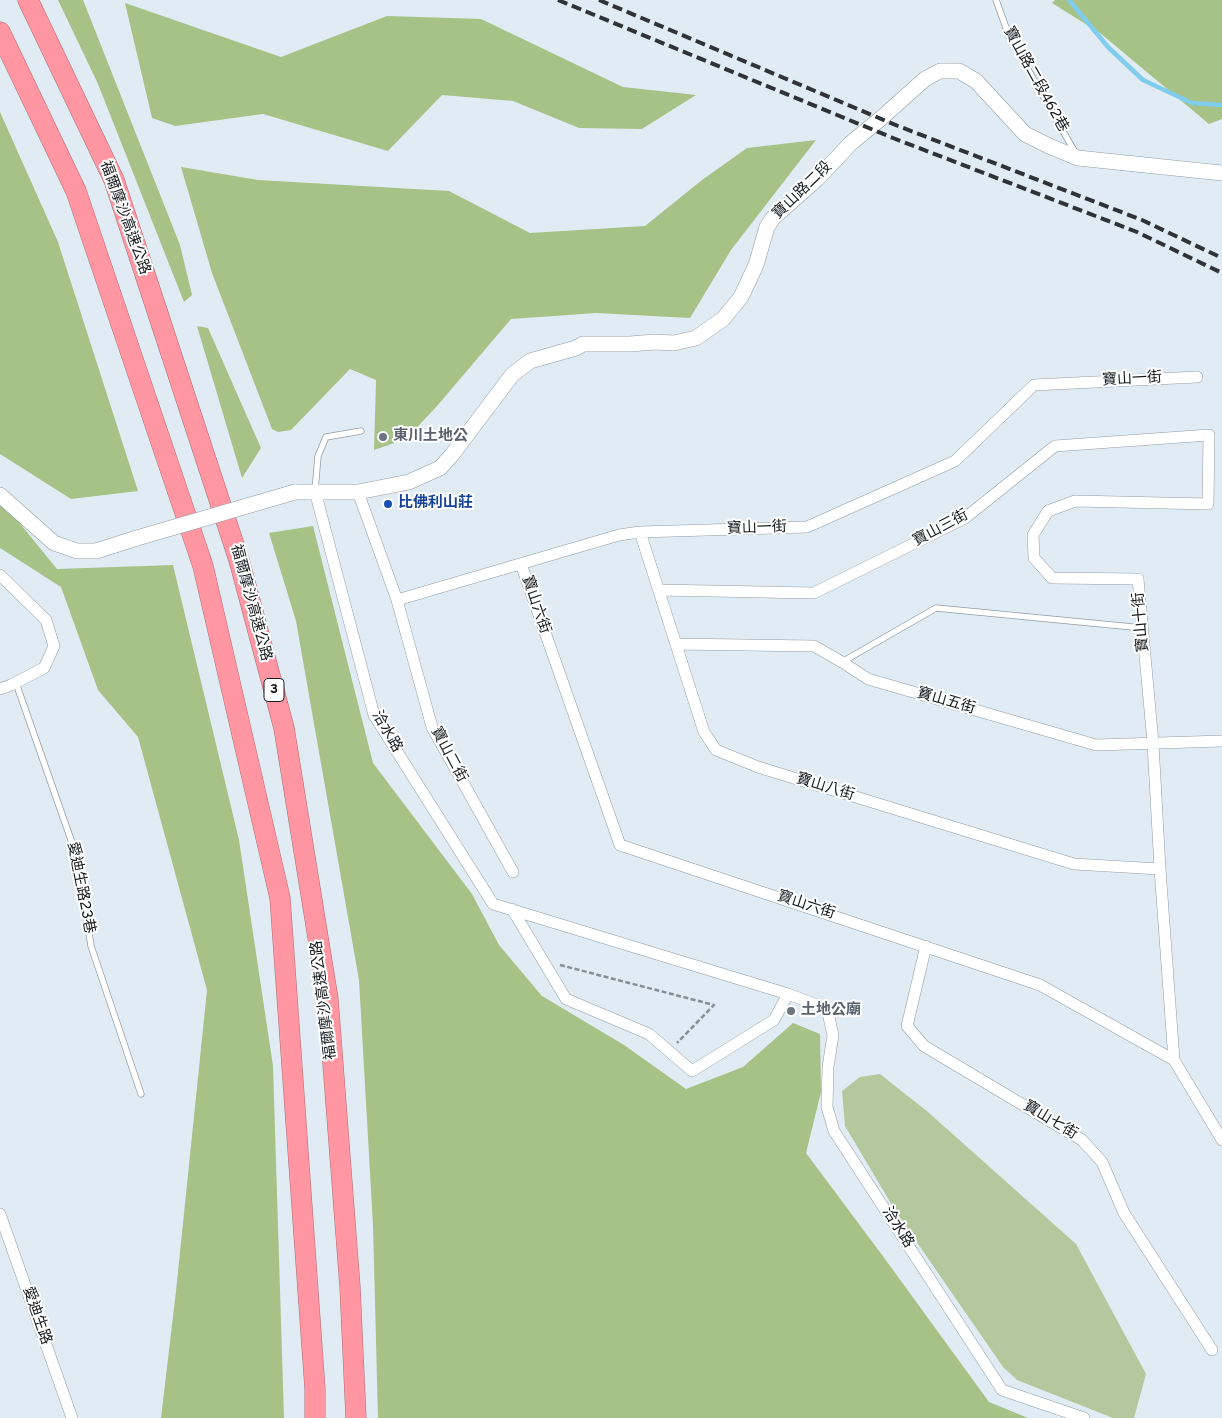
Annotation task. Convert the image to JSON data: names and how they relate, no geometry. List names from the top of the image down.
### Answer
{
  "streets": {
    "highway": ["福爾摩沙高速公路", "3"],
    "street": [
      "寶山路二段",
      "寶山一街",
      "寶山三街",
      "寶山六街",
      "寶山十街",
      "寶山五街",
      "洽水路",
      "寶山二街",
      "寶山八街",
      "寶山七街",
      "愛迪生路"
    ],
    "lane": ["寶山路二段462巷", "愛迪生路23巷"]
  },
  "crossings": [
    ["寶山路二段462巷", "寶山路二段"],
    ["寶山路二段", "洽水路"],
    ["寶山一街", "寶山六街"],
    ["寶山一街", "寶山二街"],
    ["寶山一街", "寶山八街"],
    ["寶山三街", "寶山十街"],
    ["寶山三街", "寶山八街"],
    ["寶山六街", "寶山十街"],
    ["寶山六街", "寶山七街"],
    ["寶山十街", "寶山五街"],
    ["寶山十街", "寶山八街"],
    ["寶山五街", "寶山八街"]
  ],
  "places": ["東川土地公", "比佛利山莊", "土地公廟"]
}
